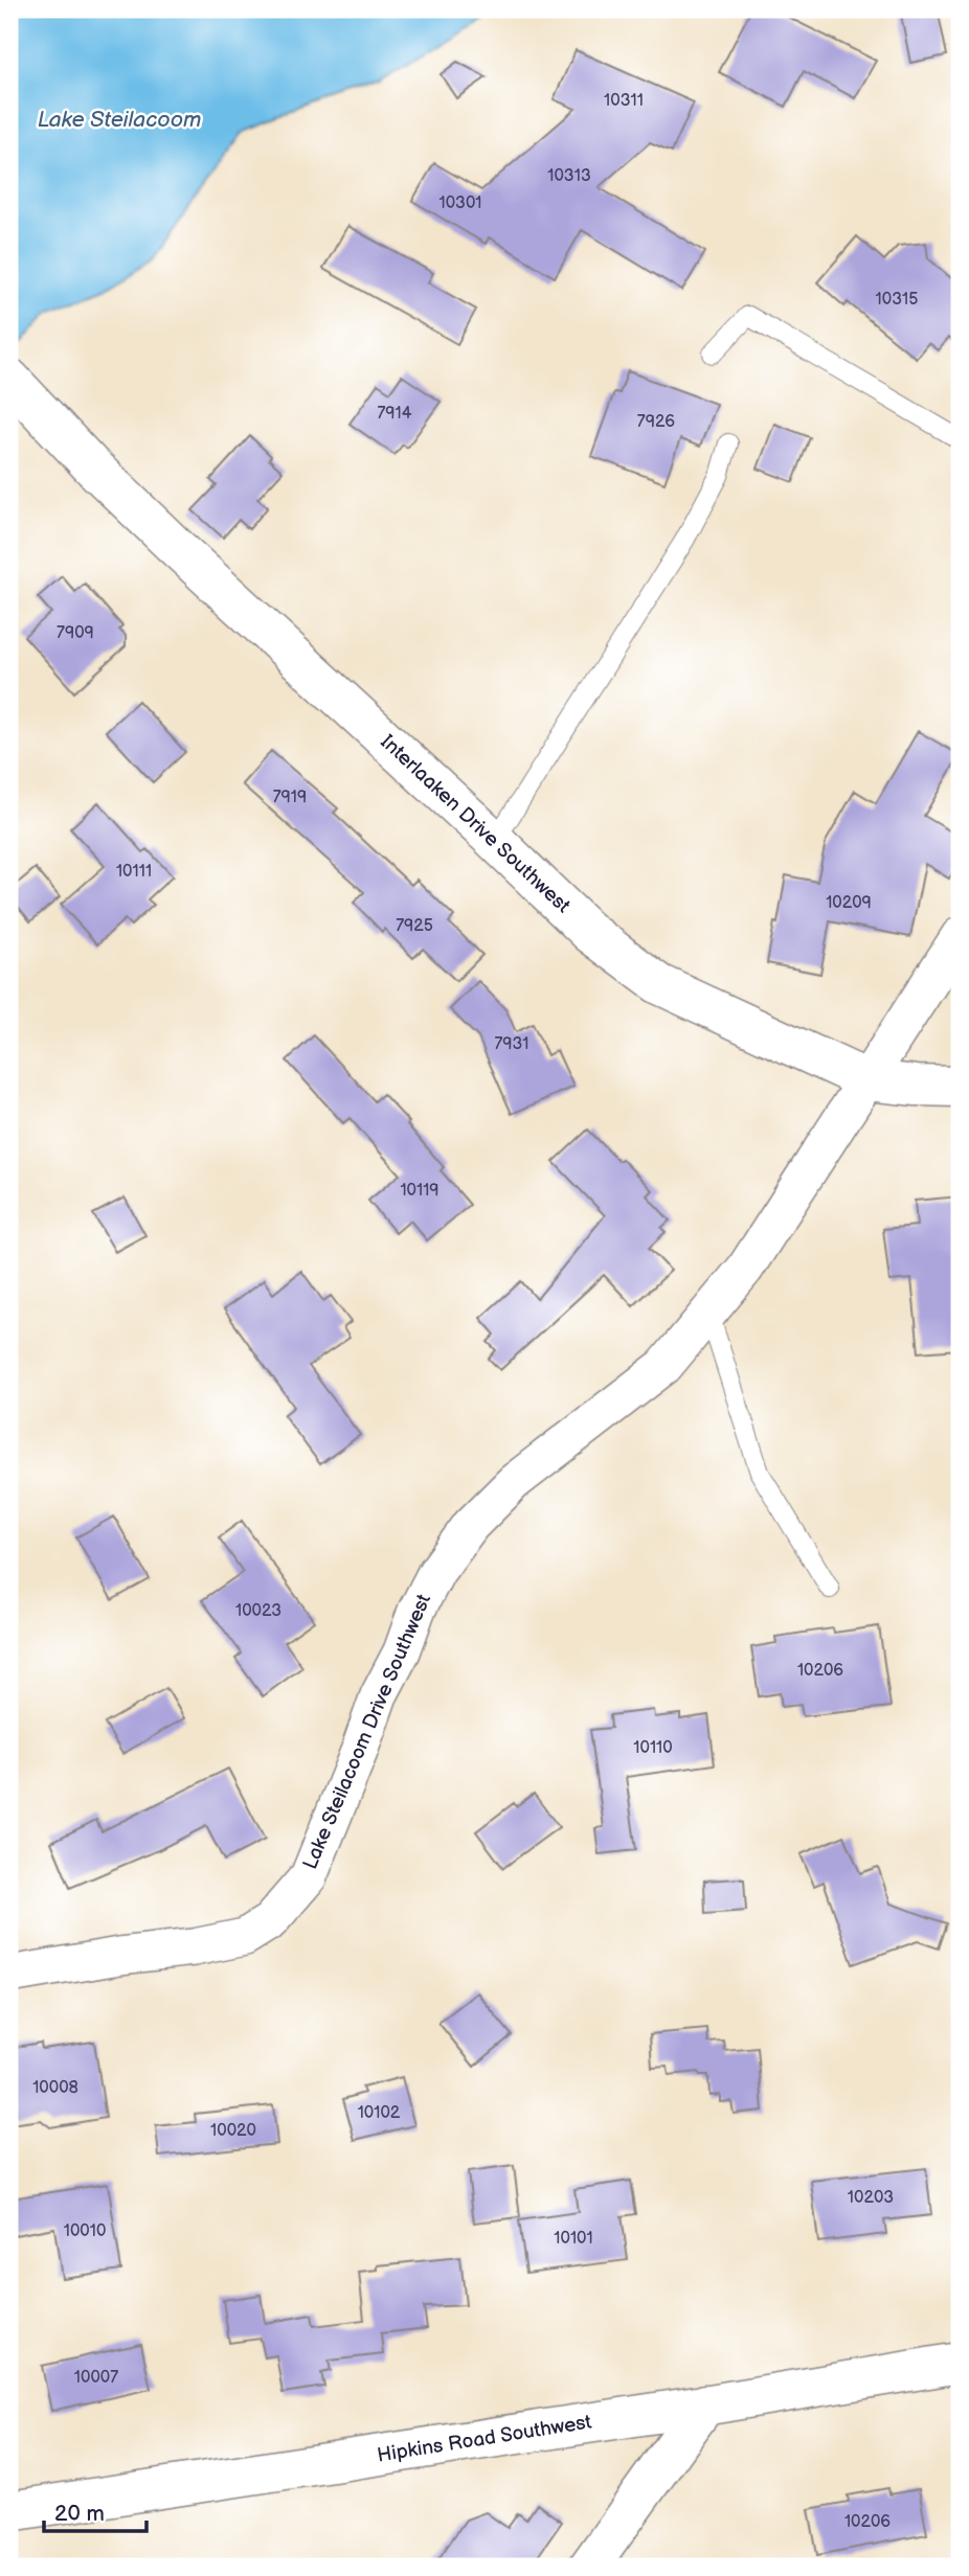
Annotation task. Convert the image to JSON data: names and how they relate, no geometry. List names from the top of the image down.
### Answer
{
  "streets": {
    "street": ["Interlaaken Drive Southwest", "Lake Steilacoom Drive Southwest", "Hipkins Road Southwest"]
  },
  "crossings": [
    ["Interlaaken Drive Southwest", "Lake Steilacoom Drive Southwest"]
  ],
  "water": ["Lake Steilacoom"],
  "house_numbers": [
    "10311",
    "10313",
    "10301",
    "10315",
    "7914",
    "7926",
    "7909",
    "7919",
    "10111",
    "10209",
    "7925",
    "7931",
    "10119",
    "10023",
    "10206",
    "10110",
    "10008",
    "10102",
    "10020",
    "10203",
    "10010",
    "10101",
    "10007",
    "10206"
  ],
  "scale_bar": "20 m"
}
